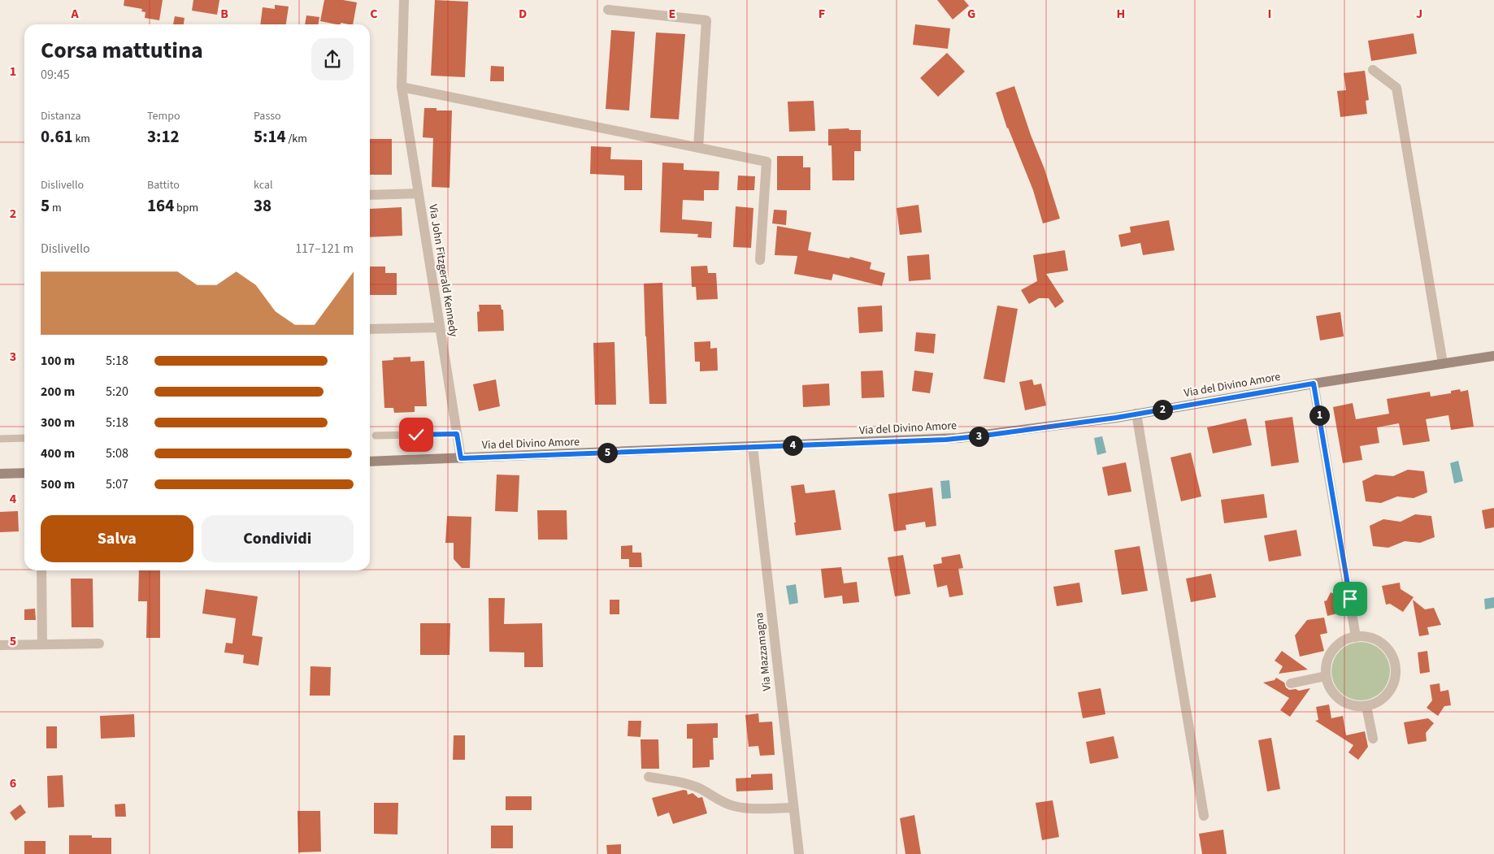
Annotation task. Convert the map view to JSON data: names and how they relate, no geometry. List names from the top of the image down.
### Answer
{
  "streets": {
    "main road": ["Via del Divino Amore"],
    "street": ["Via John Fitzgerald Kennedy", "Via Mazzamagna"]
  },
  "crossings": [
    ["Via John Fitzgerald Kennedy", "Via del Divino Amore"],
    ["Via del Divino Amore", "Via Mazzamagna"]
  ],
  "page": {
    "heading": ["Corsa mattutina", "09:45"],
    "stats": [
      ["Distanza", "0.61 km"],
      ["Tempo", "3:12"],
      ["Passo", "5:14 /km"],
      ["Dislivello", "5 m"],
      ["Battito", "164 bpm"],
      ["kcal", "38"]
    ],
    "chart": ["Dislivello", "117–121 m"],
    "list": [
      {
        "name": "100 m",
        "note": "5:18"
      },
      {
        "name": "200 m",
        "note": "5:20"
      },
      {
        "name": "300 m",
        "note": "5:18"
      },
      {
        "name": "400 m",
        "note": "5:08"
      },
      {
        "name": "500 m",
        "note": "5:07"
      }
    ],
    "pins": [
      "2",
      "1",
      "3",
      "4",
      "5"
    ],
    "buttons": ["Salva", "Condividi"]
  },
  "grid": {
    "columns": [
      "A",
      "B",
      "C",
      "D",
      "E",
      "F",
      "G",
      "H",
      "I",
      "J"
    ],
    "rows": [
      "1",
      "2",
      "3",
      "4",
      "5",
      "6"
    ]
  }
}
